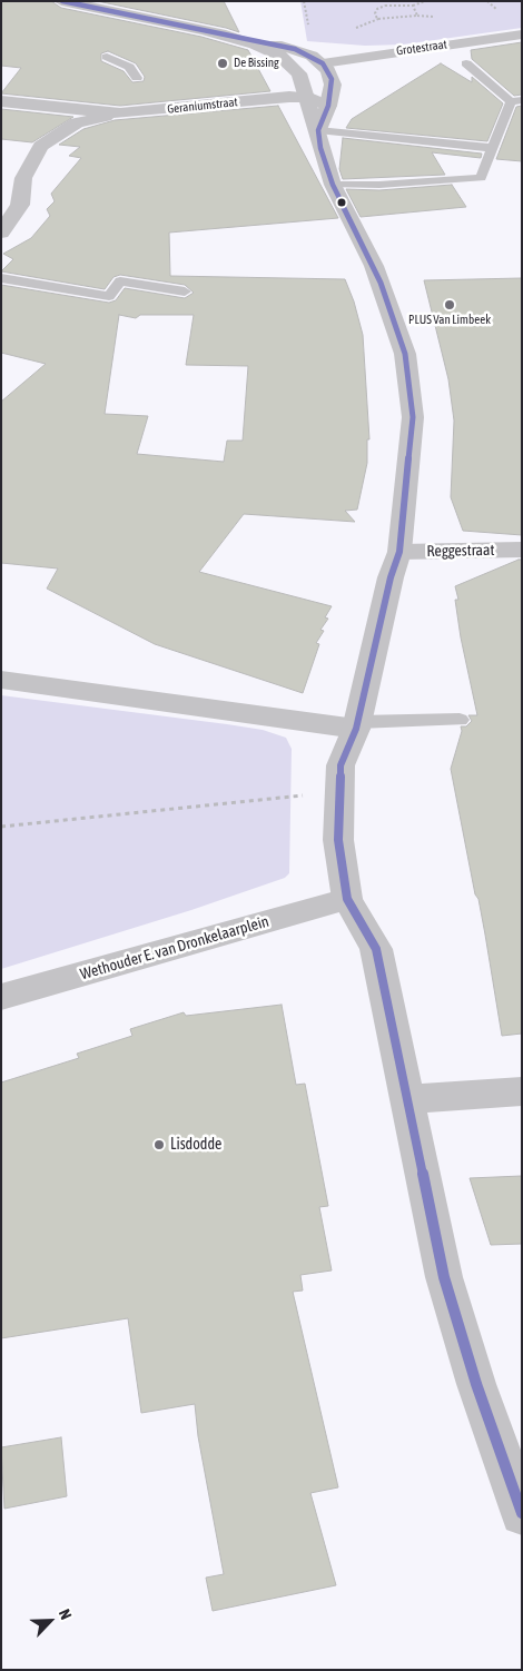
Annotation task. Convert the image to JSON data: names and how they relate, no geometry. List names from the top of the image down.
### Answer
{
  "streets": {
    "street": [
      "Grotestraat",
      "Geraniumstraat",
      "Reggestraat",
      "Wethouder E. van Dronkelaarplein"
    ]
  },
  "places": ["De Bissing", "PLUS Van Limbeek", "Lisdodde"],
  "north": "top right"
}
